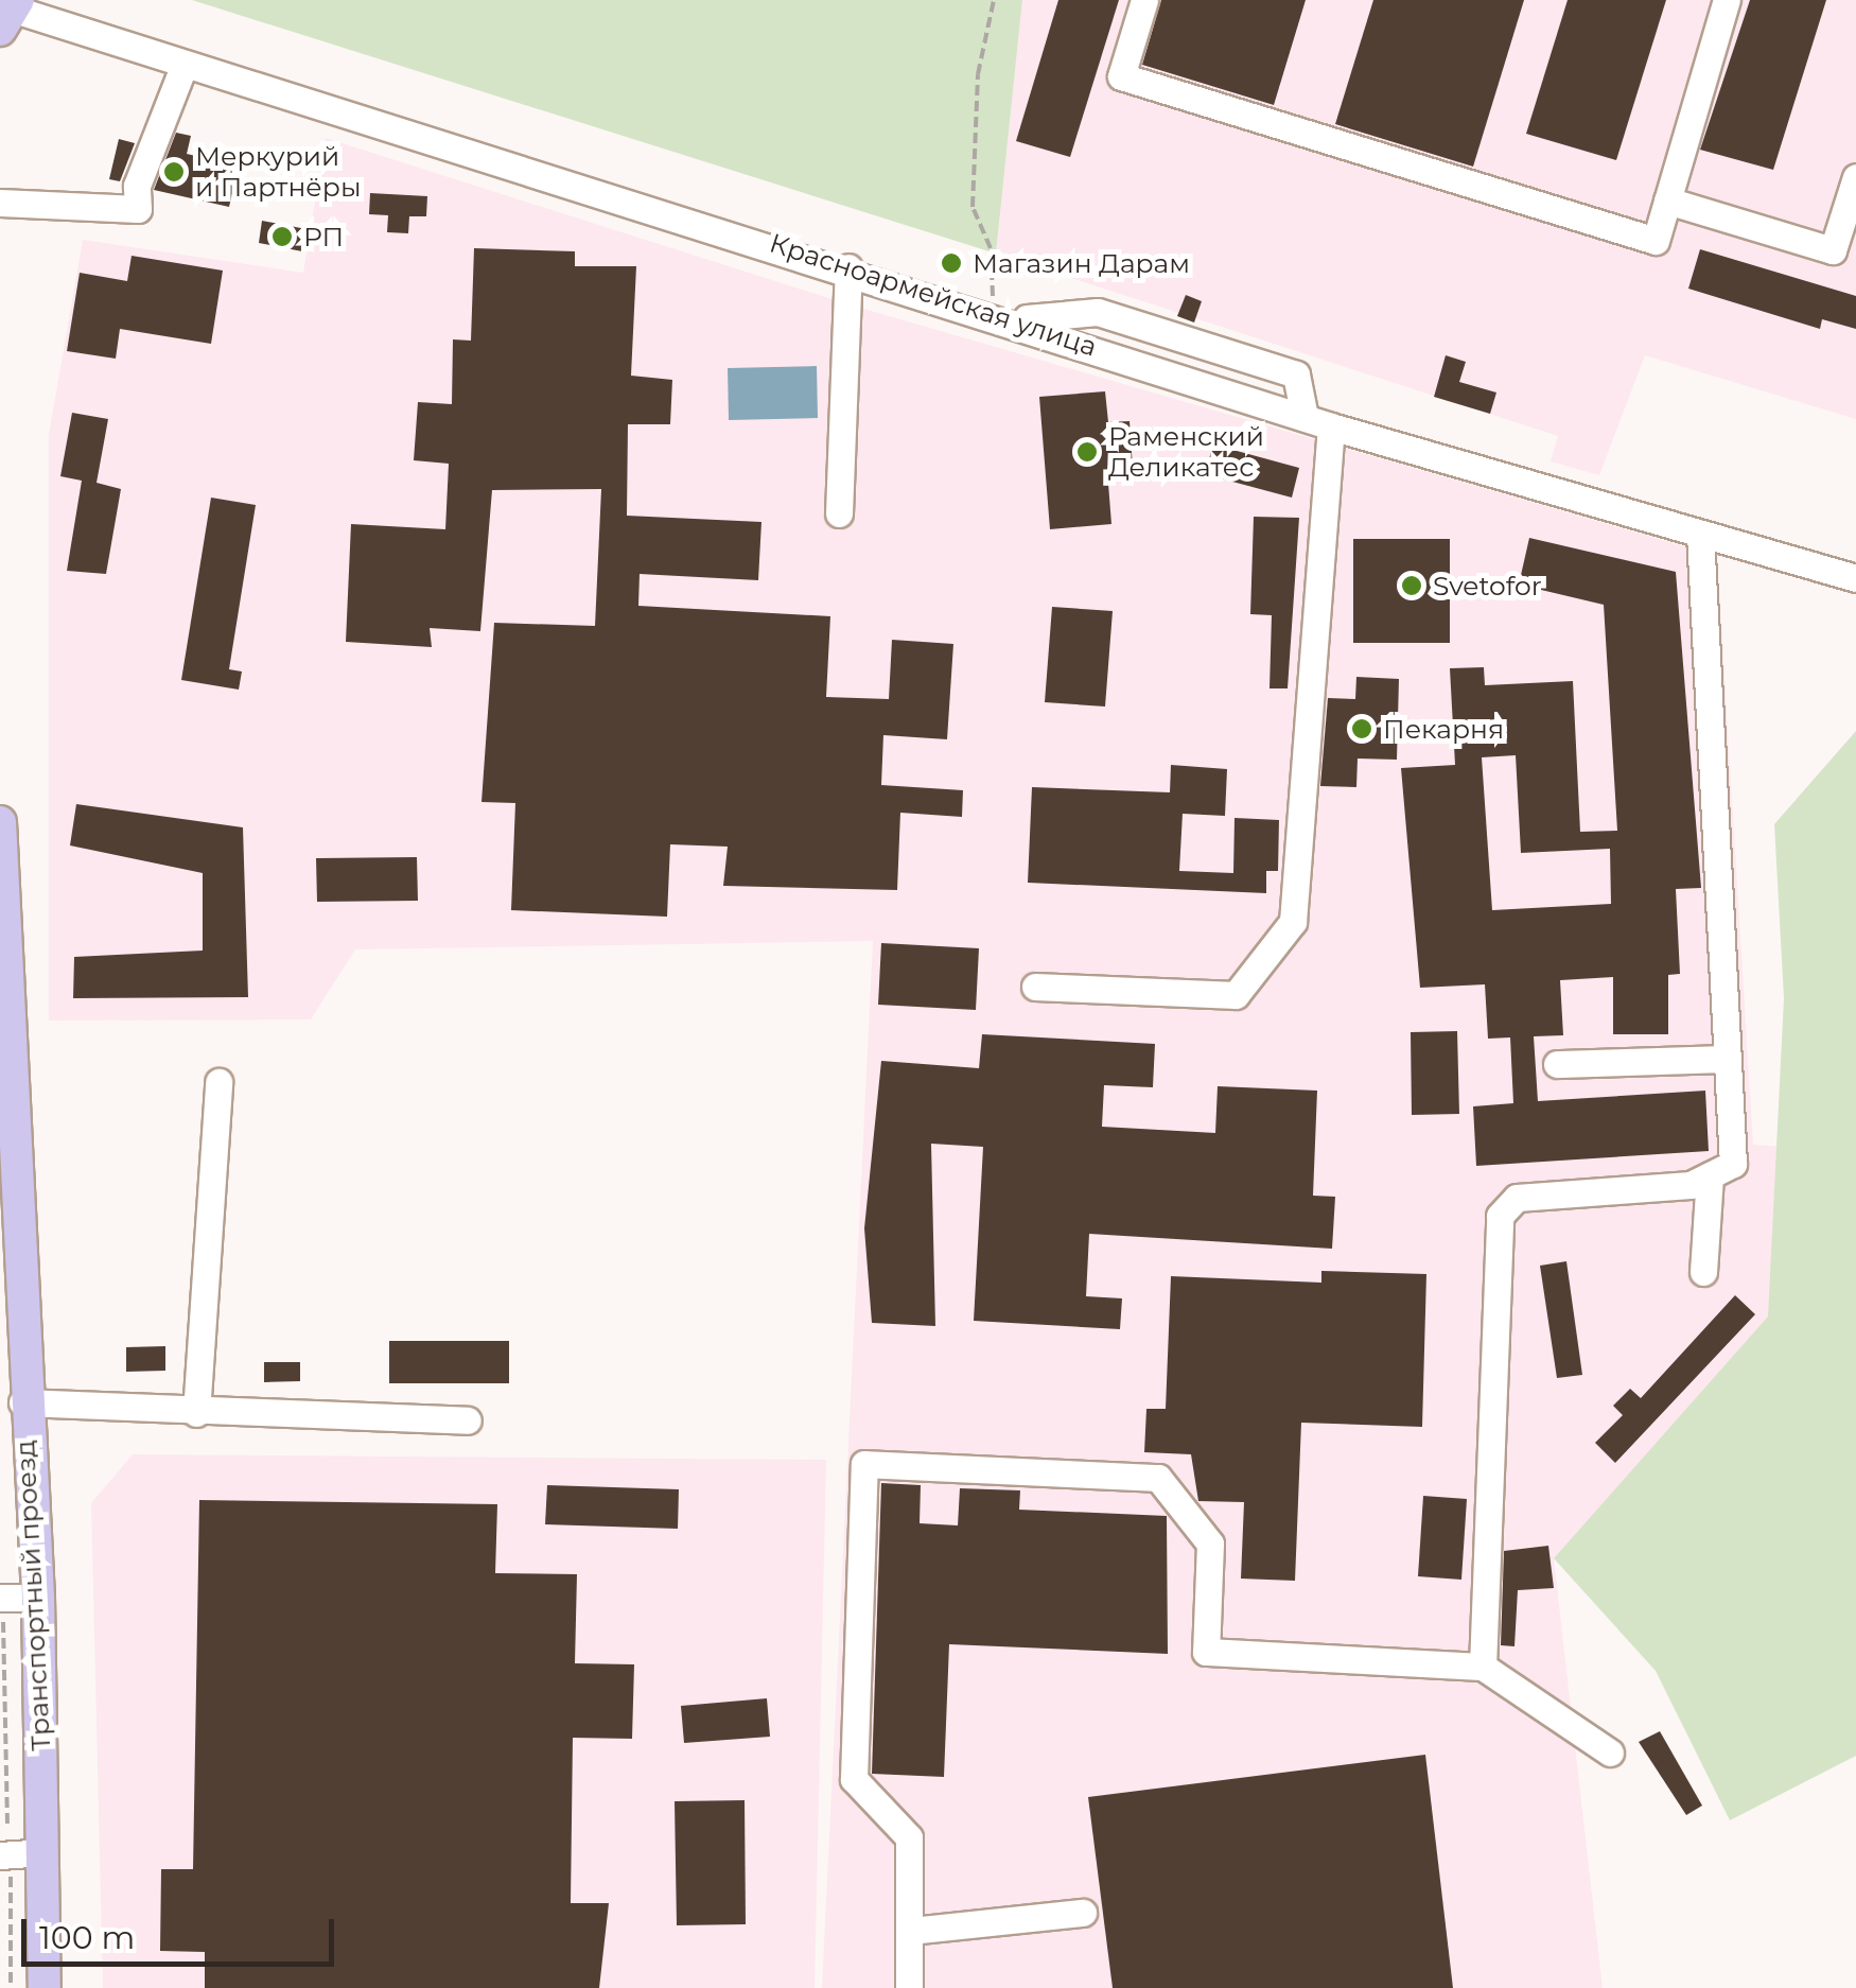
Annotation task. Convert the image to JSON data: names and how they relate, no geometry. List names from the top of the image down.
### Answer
{
  "streets": {
    "main road": ["Транспортный проезд"],
    "street": ["Красноармейская улица"]
  },
  "places": [
    "Меркурий и Партнёры",
    "РП",
    "Магазин Дарам",
    "Раменский Деликатес",
    "Svetofor",
    "Пекарня"
  ],
  "scale_bar": "100 m"
}
